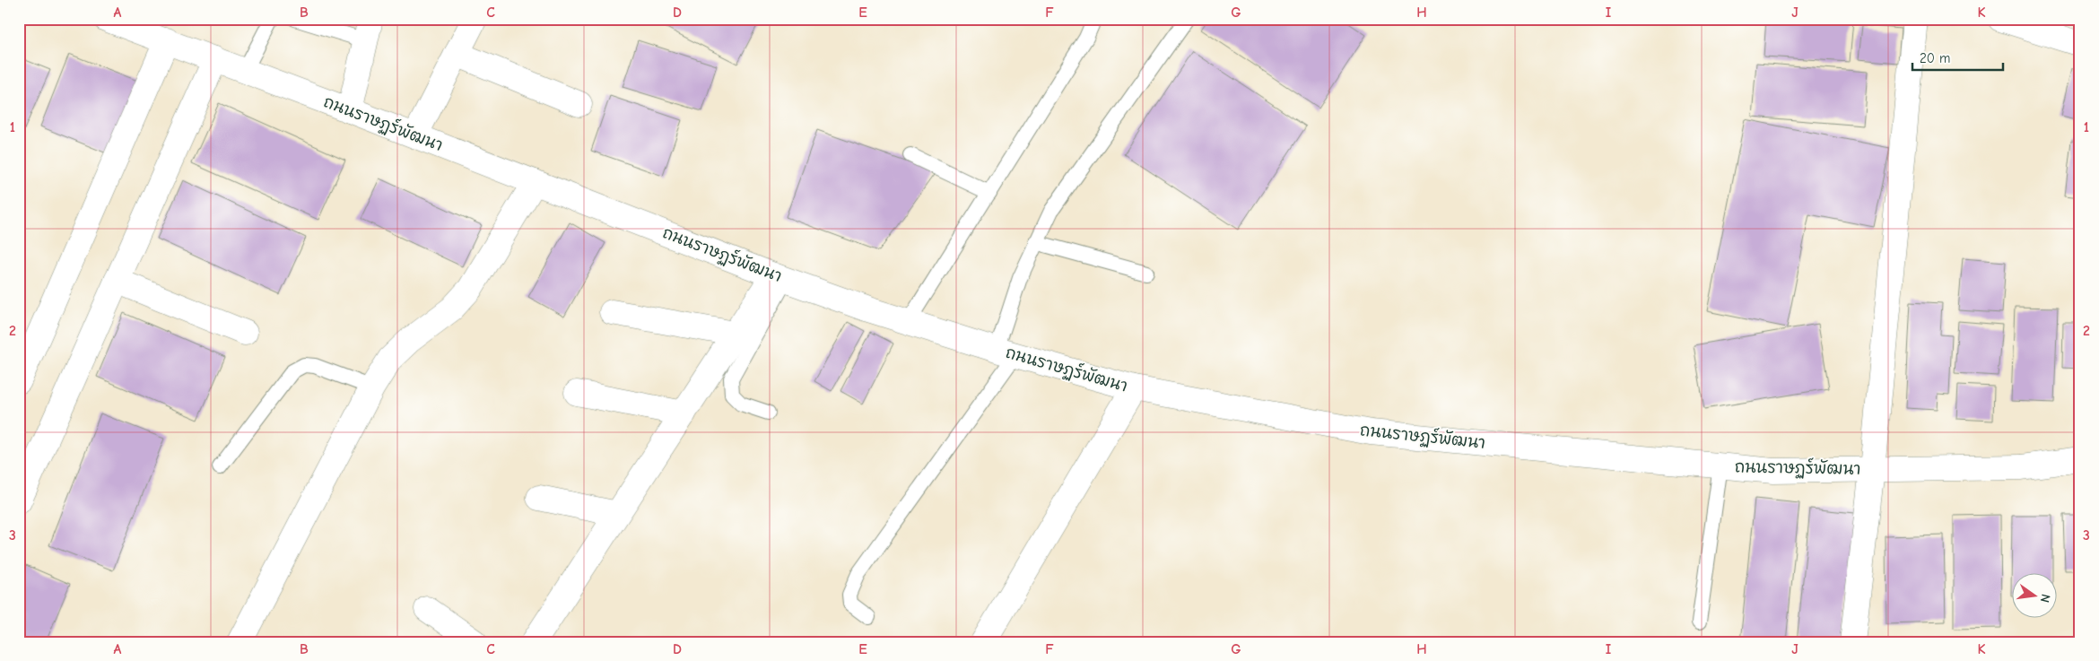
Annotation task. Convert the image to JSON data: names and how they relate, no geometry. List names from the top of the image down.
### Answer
{
  "streets": {
    "street": ["ถนนราษฏร์พัฒนา"]
  },
  "scale_bar": "20 m",
  "north": "right",
  "grid": {
    "columns": [
      "A",
      "B",
      "C",
      "D",
      "E",
      "F",
      "G",
      "H",
      "I",
      "J",
      "K"
    ],
    "rows": ["1", "2", "3"]
  }
}
